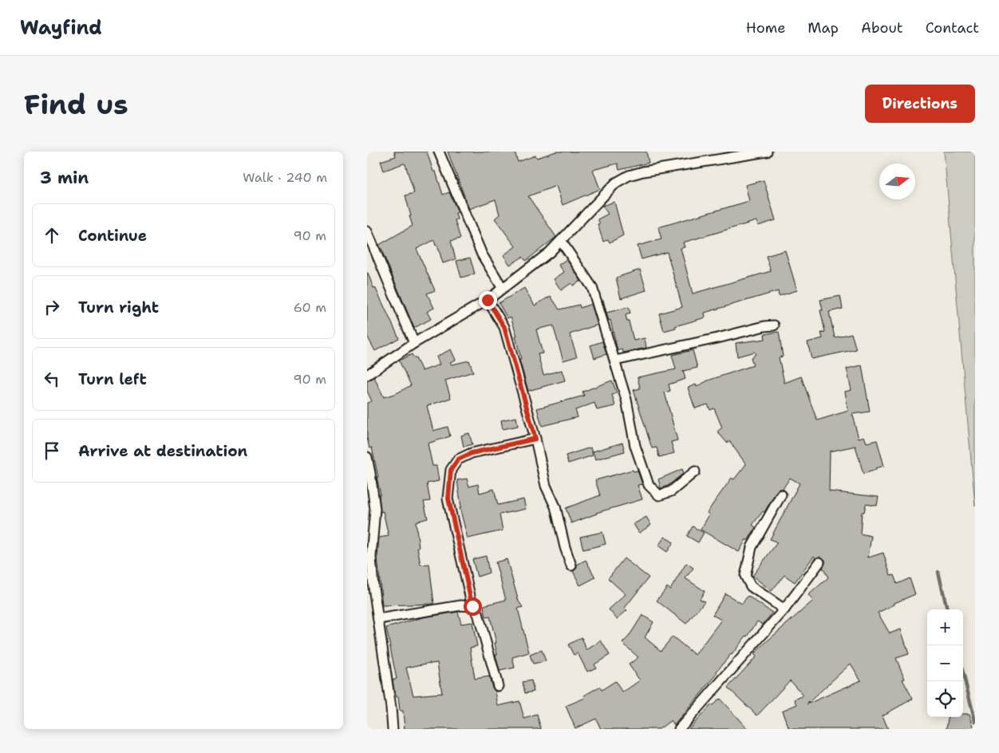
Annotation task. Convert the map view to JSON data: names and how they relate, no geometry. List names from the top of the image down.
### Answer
{
  "north": "right",
  "page": {
    "header": "Wayfind",
    "nav": [
      "Home",
      "Map",
      "About",
      "Contact"
    ],
    "buttons": "Directions",
    "title": "Find us",
    "heading": ["3 min", "Walk · 240 m"],
    "list": [
      ["Continue", "90 m"],
      ["Turn right", "60 m"],
      ["Turn left", "90 m"],
      "Arrive at destination"
    ],
    "map_buttons": ["+", "−"]
  }
}
